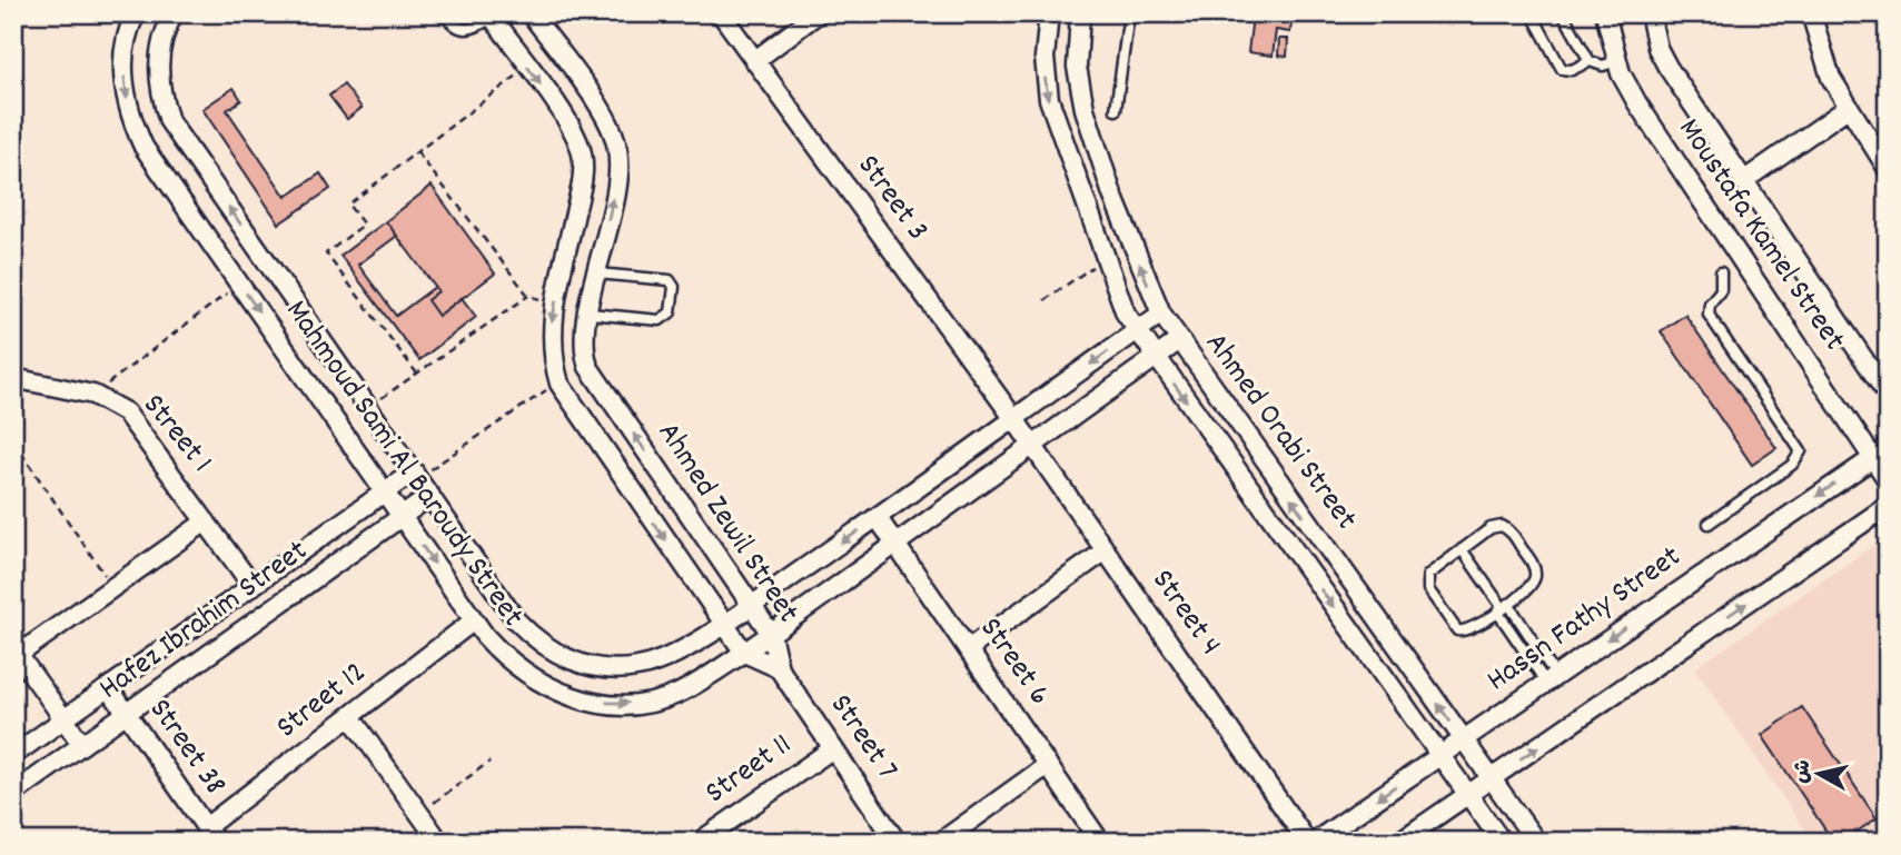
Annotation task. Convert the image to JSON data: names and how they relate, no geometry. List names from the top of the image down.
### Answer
{
  "streets": {
    "street": [
      "Street 3",
      "Moustafa Kamel Street",
      "Ahmed Orabi Street",
      "Street 1",
      "Mahmoud Sami Al Baroudy Street",
      "Ahmed Zewil Street",
      "Street 4",
      "Hassn Fathy Street",
      "Hafez Ibrahim Street",
      "Street 6",
      "Street 12",
      "Street 7",
      "Street 38",
      "Street 11"
    ]
  },
  "crossings": [
    ["Street 3", "Mahmoud Sami Al Baroudy Street"],
    ["Street 3", "Street 4"],
    ["Moustafa Kamel Street", "Hassn Fathy Street"],
    ["Ahmed Orabi Street", "Mahmoud Sami Al Baroudy Street"],
    ["Ahmed Orabi Street", "Hassn Fathy Street"],
    ["Street 1", "Hafez Ibrahim Street"],
    ["Mahmoud Sami Al Baroudy Street", "Ahmed Zewil Street"],
    ["Mahmoud Sami Al Baroudy Street", "Street 4"],
    ["Mahmoud Sami Al Baroudy Street", "Hafez Ibrahim Street"],
    ["Mahmoud Sami Al Baroudy Street", "Street 6"],
    ["Mahmoud Sami Al Baroudy Street", "Street 12"],
    ["Ahmed Zewil Street", "Street 7"],
    ["Hafez Ibrahim Street", "Street 38"],
    ["Street 12", "Street 38"],
    ["Street 7", "Street 11"]
  ],
  "north": "left"
}
